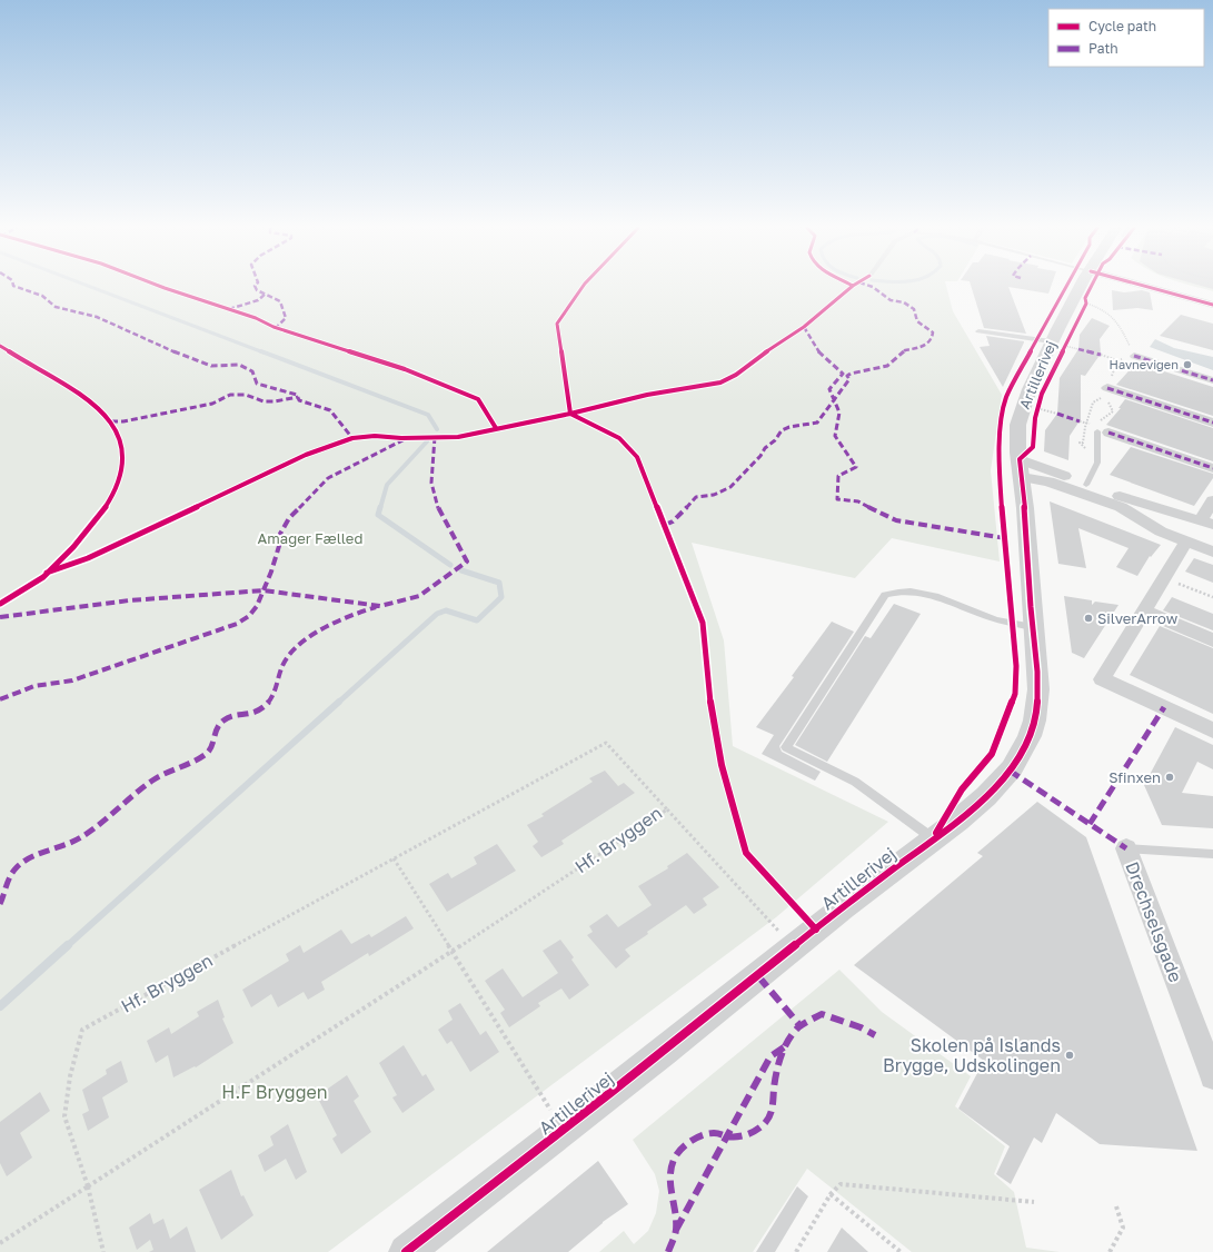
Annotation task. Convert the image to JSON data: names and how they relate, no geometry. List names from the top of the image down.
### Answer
{
  "streets": {
    "street": ["Artillerivej", "Drechselsgade"],
    "path": ["Hf. Bryggen"]
  },
  "parks": ["Amager Fælled", "H.F Bryggen"],
  "places": [
    "Havnevigen",
    "SilverArrow",
    "Sfinxen",
    "Skolen på Islands Brygge, Udskolingen"
  ],
  "legend": ["Cycle path", "Path"]
}
